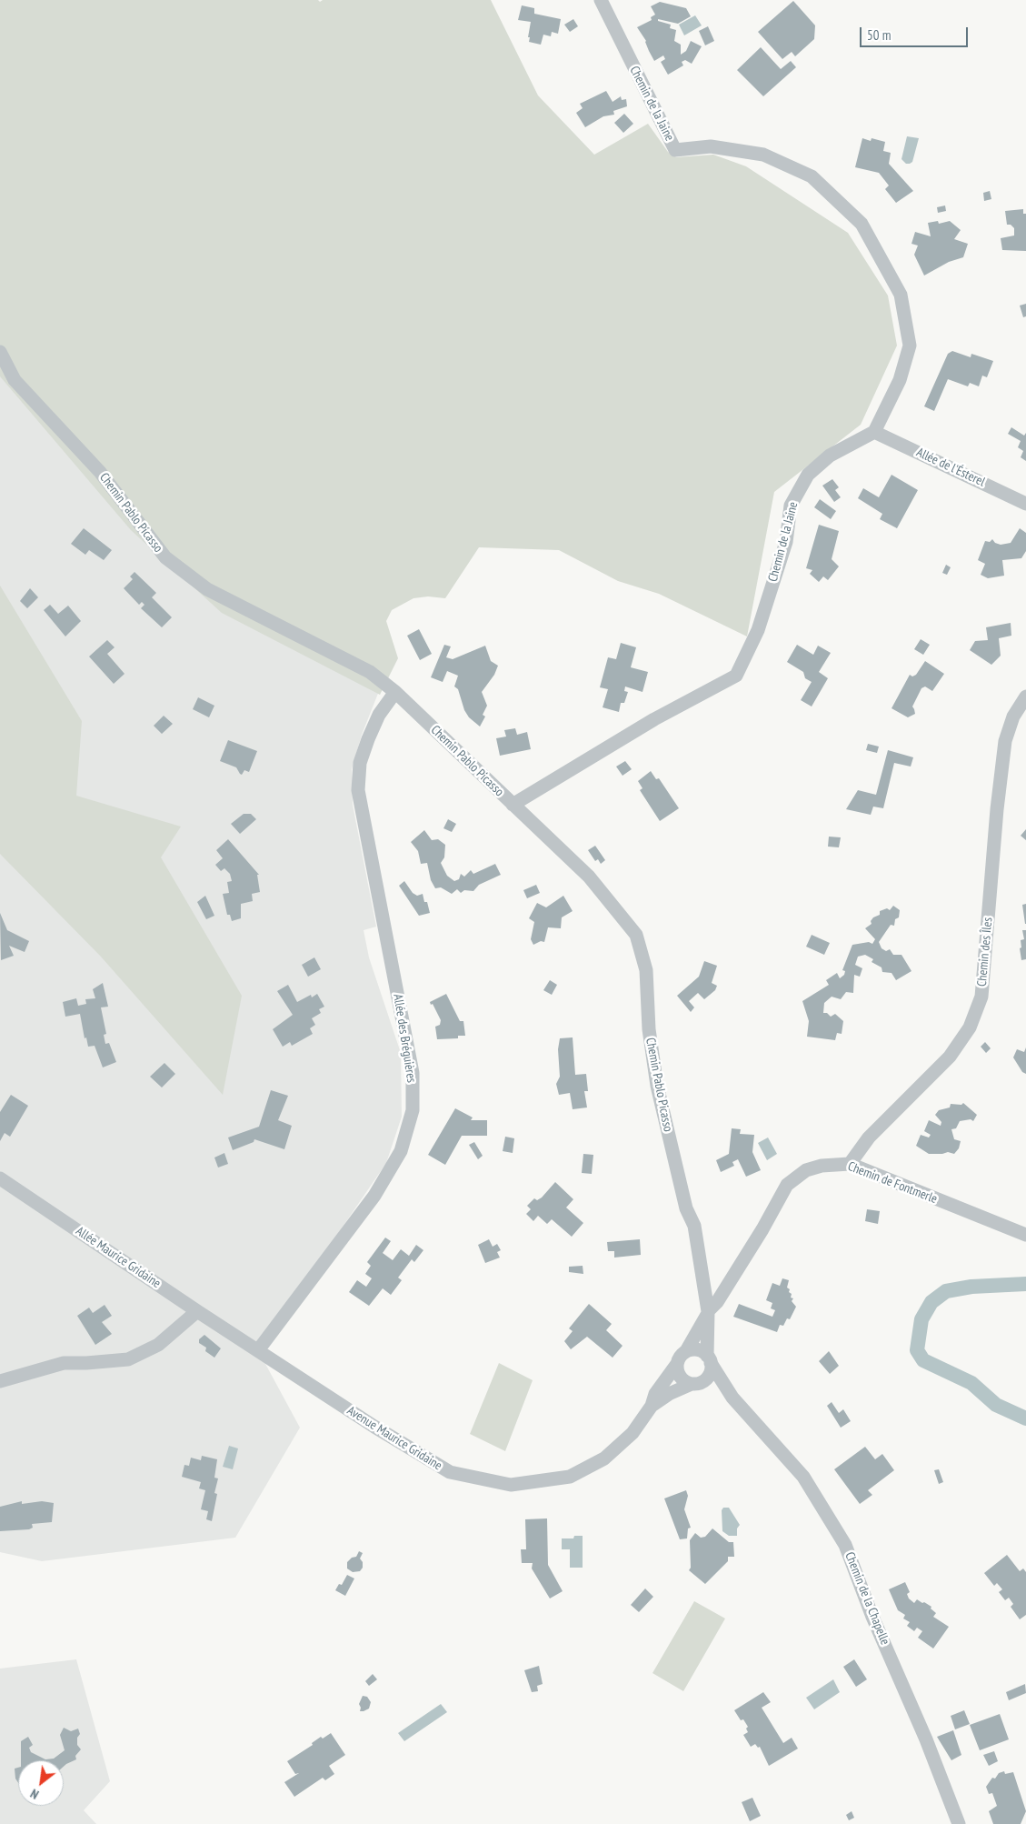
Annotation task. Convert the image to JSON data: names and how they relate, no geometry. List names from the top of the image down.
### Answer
{
  "streets": {
    "street": [
      "Chemin de la Jaine",
      "Allée de l'Ésterel",
      "Chemin Pablo Picasso",
      "Chemin des Îles",
      "Allée des Bréguières",
      "Chemin de Fontmerle",
      "Allée Maurice Gridaine",
      "Avenue Maurice Gridaine",
      "Chemin de la Chapelle"
    ]
  },
  "crossings": [
    ["Chemin de la Jaine", "Allée de l'Ésterel"],
    ["Chemin de la Jaine", "Chemin Pablo Picasso"],
    ["Chemin Pablo Picasso", "Allée des Bréguières"],
    ["Chemin Pablo Picasso", "Chemin de Fontmerle"],
    ["Chemin Pablo Picasso", "Avenue Maurice Gridaine"],
    ["Chemin Pablo Picasso", "Chemin de la Chapelle"],
    ["Chemin des Îles", "Chemin de Fontmerle"],
    ["Allée des Bréguières", "Avenue Maurice Gridaine"],
    ["Allée Maurice Gridaine", "Avenue Maurice Gridaine"],
    ["Avenue Maurice Gridaine", "Chemin de la Chapelle"]
  ],
  "scale_bar": "50 m",
  "north": "bottom left"
}
